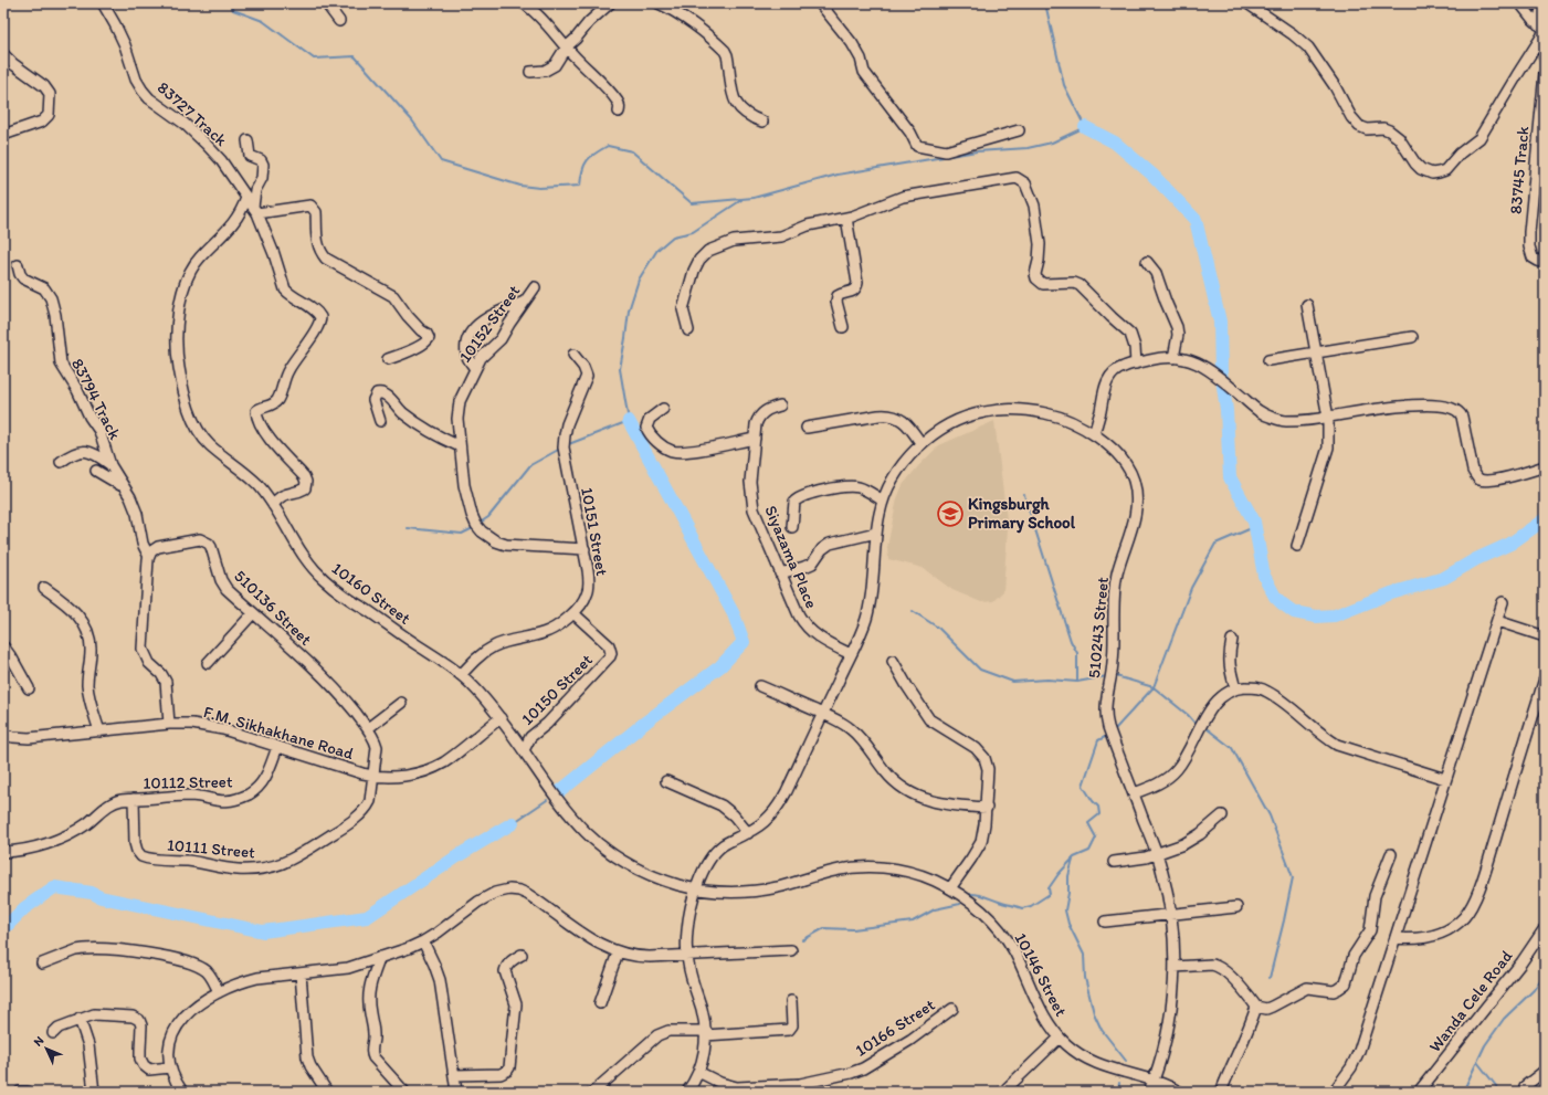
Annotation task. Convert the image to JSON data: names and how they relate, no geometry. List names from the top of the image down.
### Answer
{
  "streets": {
    "street": [
      "83727 Track",
      "83745 Track",
      "10152 Street",
      "83794 Track",
      "10151 Street",
      "Siyazama Place",
      "10160 Street",
      "510136 Street",
      "510243 Street",
      "10150 Street",
      "F.M. Sikhakhane Road",
      "10112 Street",
      "10111 Street",
      "10146 Street",
      "Wanda Cele Road",
      "10166 Street"
    ]
  },
  "crossings": [
    ["83727 Track", "10160 Street"],
    ["10152 Street", "10151 Street"],
    ["83794 Track", "510136 Street"],
    ["10151 Street", "10160 Street"],
    ["10151 Street", "10150 Street"],
    ["Siyazama Place", "510243 Street"],
    ["10160 Street", "510243 Street"],
    ["10160 Street", "10150 Street"],
    ["10160 Street", "F.M. Sikhakhane Road"],
    ["10160 Street", "10146 Street"],
    ["510136 Street", "F.M. Sikhakhane Road"],
    ["510136 Street", "10111 Street"],
    ["510243 Street", "10146 Street"],
    ["510243 Street", "10166 Street"],
    ["F.M. Sikhakhane Road", "10112 Street"],
    ["F.M. Sikhakhane Road", "10111 Street"],
    ["10112 Street", "10111 Street"]
  ],
  "places": {
    "school or university": ["Kingsburgh Primary School"]
  },
  "north": "top left"
}
